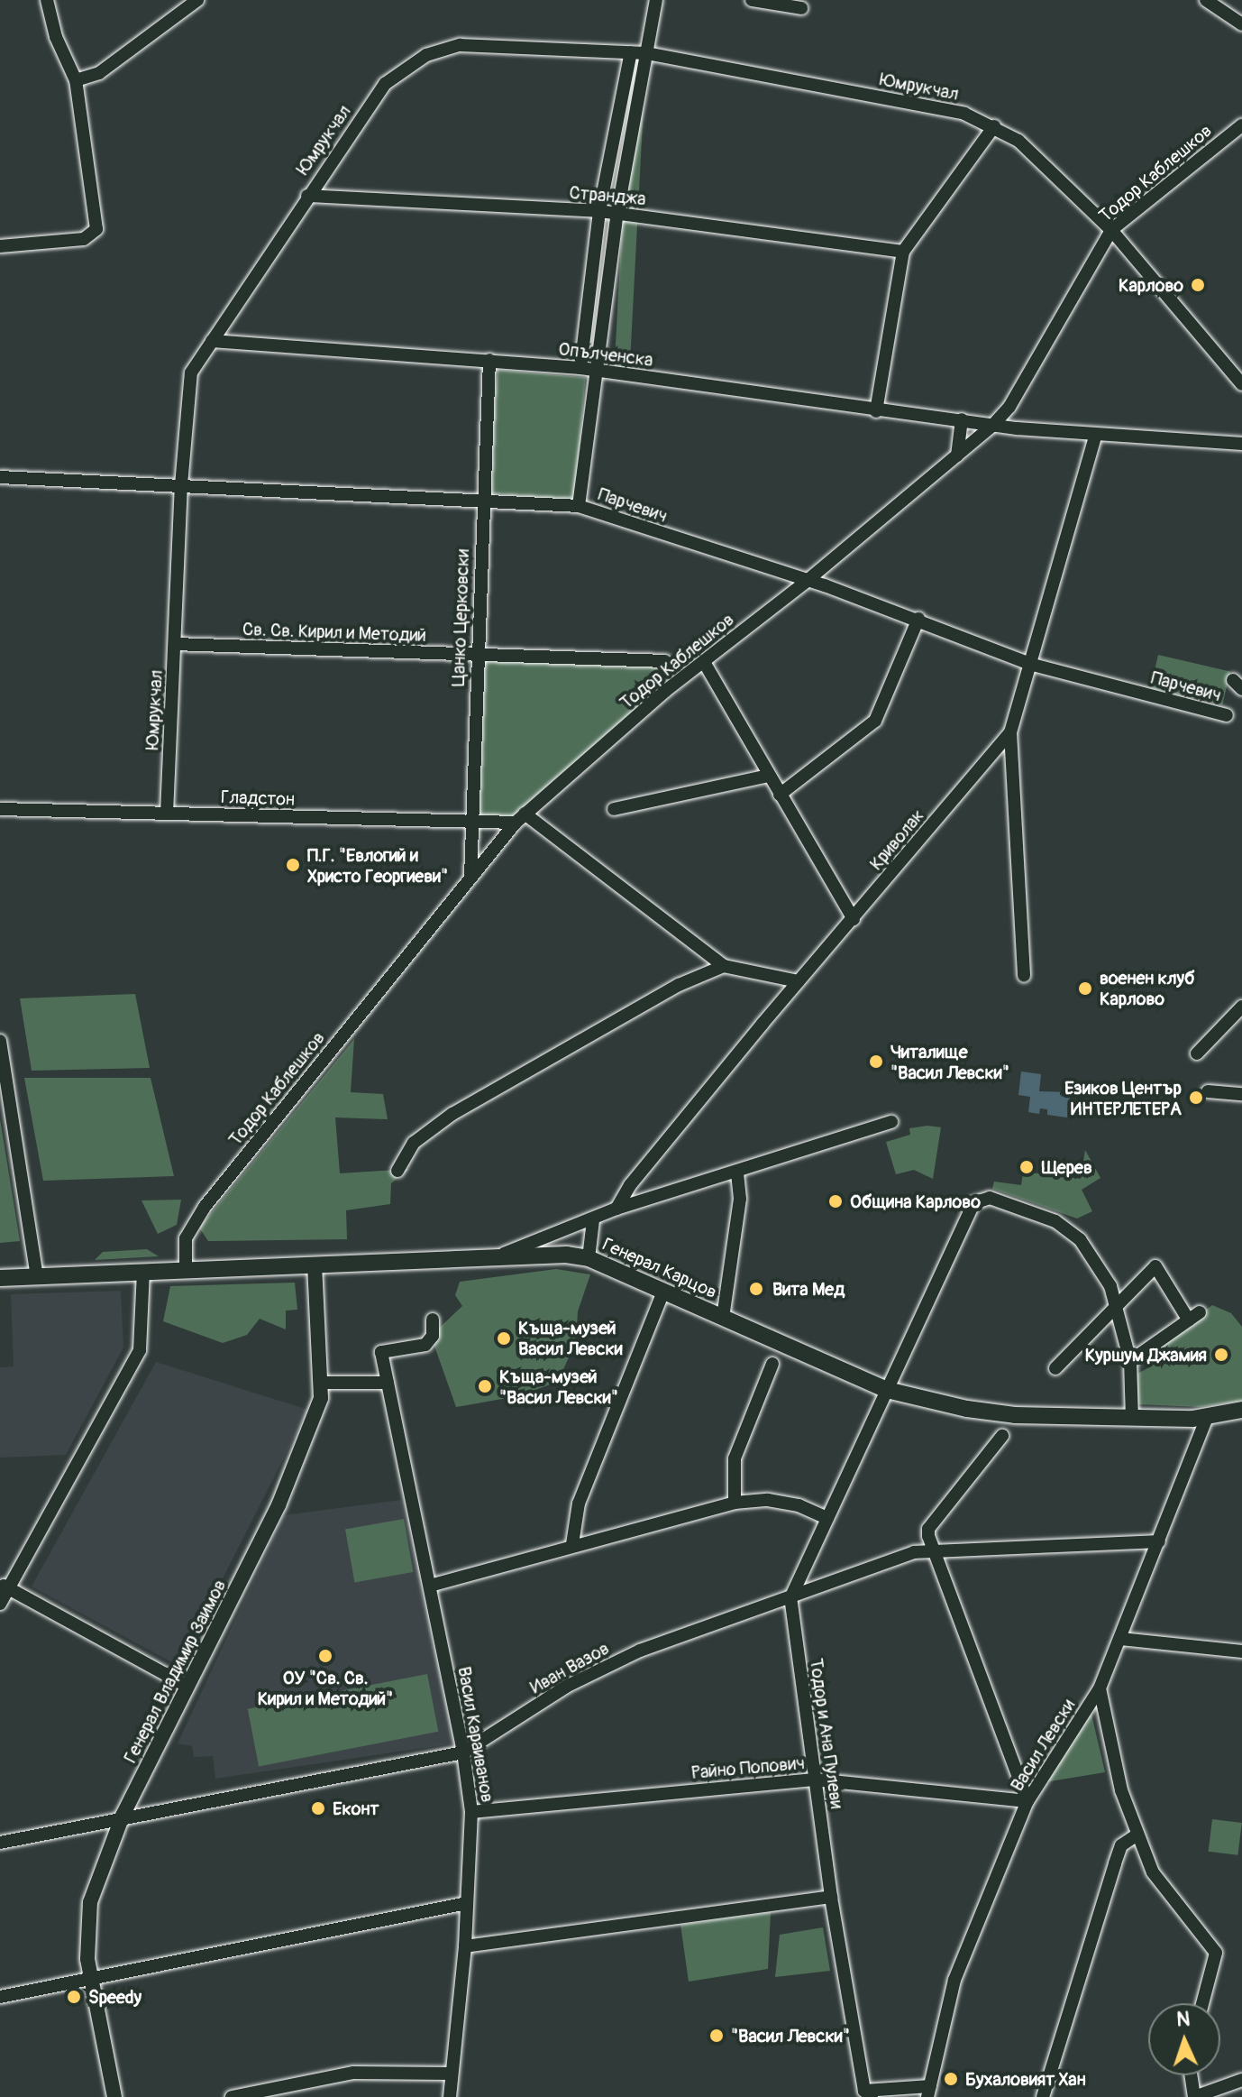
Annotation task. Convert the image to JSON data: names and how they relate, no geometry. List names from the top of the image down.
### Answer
{
  "streets": {
    "main road": ["Генерал Карцов"],
    "street": [
      "Юмрукчал",
      "Тодор Каблешков",
      "Странджа",
      "Опълченска",
      "Парчевич",
      "Цанко Церковски",
      "Св. Св. Кирил и Методий",
      "Гладстон",
      "Криволак",
      "Иван Вазов",
      "Генерал Владимир Заимов",
      "Тодор и Ана Пулеви",
      "Васил Караиванов",
      "Васил Левски",
      "Райно Попович"
    ]
  },
  "crossings": [
    ["Юмрукчал", "Тодор Каблешков"],
    ["Юмрукчал", "Странджа"],
    ["Юмрукчал", "Опълченска"],
    ["Юмрукчал", "Парчевич"],
    ["Юмрукчал", "Св. Св. Кирил и Методий"],
    ["Юмрукчал", "Гладстон"],
    ["Тодор Каблешков", "Опълченска"],
    ["Тодор Каблешков", "Парчевич"],
    ["Тодор Каблешков", "Цанко Церковски"],
    ["Тодор Каблешков", "Гладстон"],
    ["Тодор Каблешков", "Генерал Карцов"],
    ["Опълченска", "Цанко Церковски"],
    ["Опълченска", "Криволак"],
    ["Парчевич", "Цанко Церковски"],
    ["Парчевич", "Криволак"],
    ["Цанко Церковски", "Св. Св. Кирил и Методий"],
    ["Цанко Церковски", "Гладстон"],
    ["Генерал Карцов", "Генерал Владимир Заимов"],
    ["Генерал Карцов", "Васил Левски"],
    ["Иван Вазов", "Генерал Владимир Заимов"],
    ["Иван Вазов", "Тодор и Ана Пулеви"],
    ["Иван Вазов", "Васил Караиванов"],
    ["Иван Вазов", "Васил Левски"],
    ["Тодор и Ана Пулеви", "Райно Попович"],
    ["Васил Караиванов", "Райно Попович"],
    ["Васил Левски", "Райно Попович"]
  ],
  "places": [
    "Карлово",
    "П.Г. \"Евлогий и Христо Георгиеви\"",
    "военен клуб Карлово",
    "Читалище \"Васил Левски\"",
    "Езиков Център ИНТЕРЛЕТЕРА",
    "Щерев",
    "Община Карлово",
    "Вита Мед",
    "Къща-музей Васил Левски",
    "Куршум Джамия",
    "Къща-музей \"Васил Левски\"",
    "ОУ \"Св. Св. Кирил и Методий\"",
    "Еконт",
    "Speedy",
    "\"Васил Левски\"",
    "Бухаловият Хан"
  ],
  "north": "top"
}
